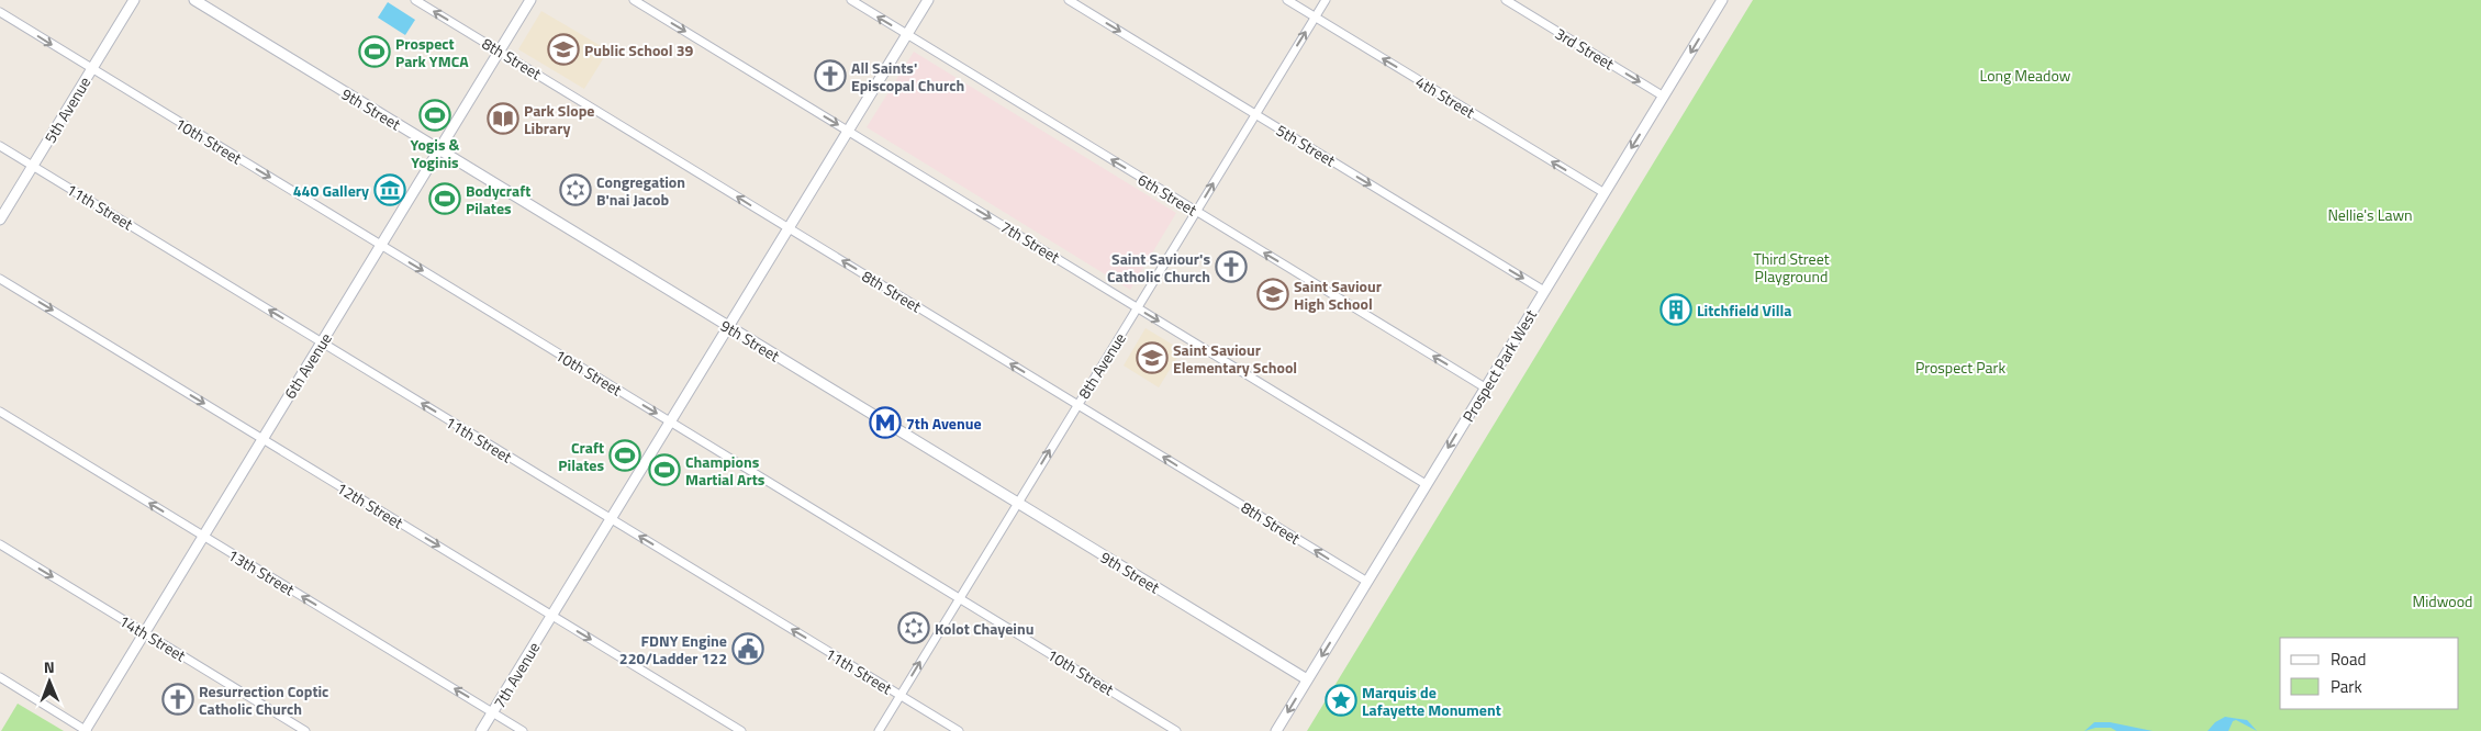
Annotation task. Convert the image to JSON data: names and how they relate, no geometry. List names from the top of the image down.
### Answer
{
  "streets": {
    "street": [
      "3rd Street",
      "8th Street",
      "4th Street",
      "9th Street",
      "5th Avenue",
      "10th Street",
      "5th Street",
      "6th Street",
      "11th Street",
      "7th Street",
      "6th Avenue",
      "8th Avenue",
      "Prospect Park West",
      "12th Street",
      "13th Street",
      "14th Street",
      "7th Avenue"
    ]
  },
  "crossings": [
    ["3rd Street", "Prospect Park West"],
    ["8th Street", "6th Avenue"],
    ["8th Street", "8th Avenue"],
    ["8th Street", "Prospect Park West"],
    ["8th Street", "7th Avenue"],
    ["4th Street", "8th Avenue"],
    ["4th Street", "Prospect Park West"],
    ["9th Street", "6th Avenue"],
    ["9th Street", "8th Avenue"],
    ["9th Street", "Prospect Park West"],
    ["9th Street", "7th Avenue"],
    ["5th Avenue", "10th Street"],
    ["5th Avenue", "11th Street"],
    ["10th Street", "6th Avenue"],
    ["10th Street", "8th Avenue"],
    ["10th Street", "7th Avenue"],
    ["5th Street", "8th Avenue"],
    ["5th Street", "Prospect Park West"],
    ["6th Street", "8th Avenue"],
    ["6th Street", "Prospect Park West"],
    ["6th Street", "7th Avenue"],
    ["11th Street", "6th Avenue"],
    ["11th Street", "8th Avenue"],
    ["11th Street", "7th Avenue"],
    ["7th Street", "8th Avenue"],
    ["7th Street", "Prospect Park West"],
    ["7th Street", "7th Avenue"],
    ["6th Avenue", "12th Street"],
    ["6th Avenue", "13th Street"],
    ["6th Avenue", "14th Street"],
    ["12th Street", "7th Avenue"],
    ["13th Street", "7th Avenue"]
  ],
  "one_way": [
    "3rd Street",
    "8th Street",
    "4th Street",
    "10th Street",
    "5th Street",
    "6th Street",
    "11th Street",
    "7th Street",
    "8th Avenue",
    "Prospect Park West",
    "12th Street",
    "13th Street",
    "14th Street"
  ],
  "parks": [
    "Long Meadow",
    "Nellie's Lawn",
    "Third Street Playground",
    "Prospect Park",
    "Midwood"
  ],
  "places": {
    "school or university": ["Public School 39", "Saint Saviour High School", "Saint Saviour Elementary School"],
    "sports": [
      "Prospect Park YMCA",
      "Yogis & Yoginis",
      "Bodycraft Pilates",
      "Craft Pilates",
      "Champions Martial Arts"
    ],
    "church": ["All Saints' Episcopal Church", "Saint Saviour's Catholic Church", "Resurrection Coptic Catholic Church"],
    "library": ["Park Slope Library"],
    "museum": ["440 Gallery"],
    "synagogue": ["Congregation B'nai Jacob", "Kolot Chayeinu"],
    "building": ["Litchfield Villa"],
    "metro station": ["7th Avenue"],
    "public building": ["FDNY Engine 220/Ladder 122"],
    "place": ["Marquis de Lafayette Monument"]
  },
  "legend": ["Road", "Park"],
  "north": "top"
}
